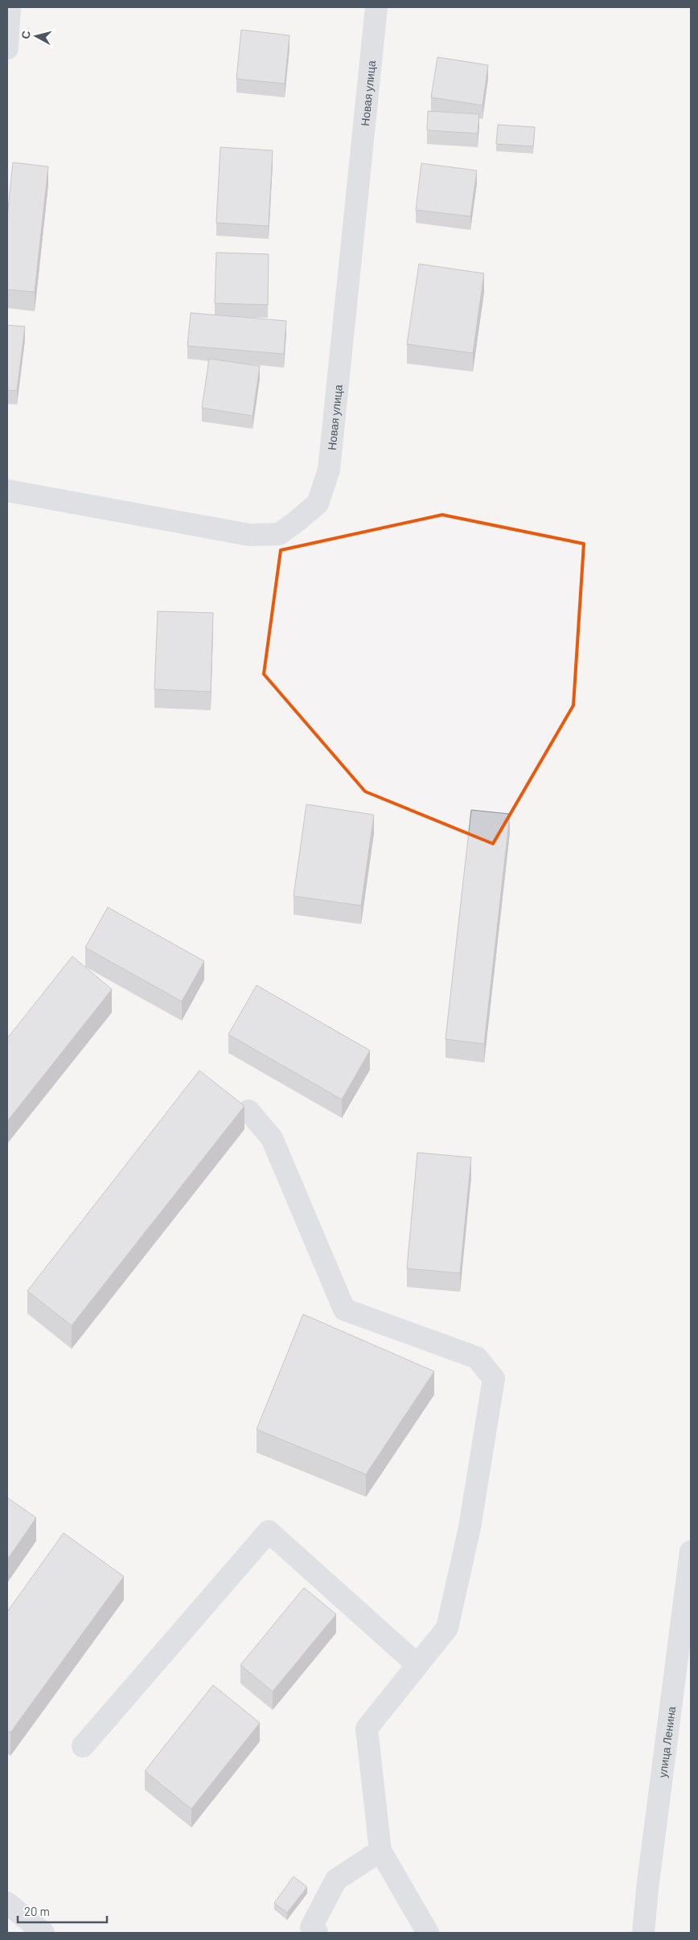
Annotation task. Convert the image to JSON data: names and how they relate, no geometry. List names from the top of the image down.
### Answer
{
  "streets": {
    "street": ["Новая улица", "улица Ленина"]
  },
  "scale_bar": "20 m",
  "north": "left"
}
